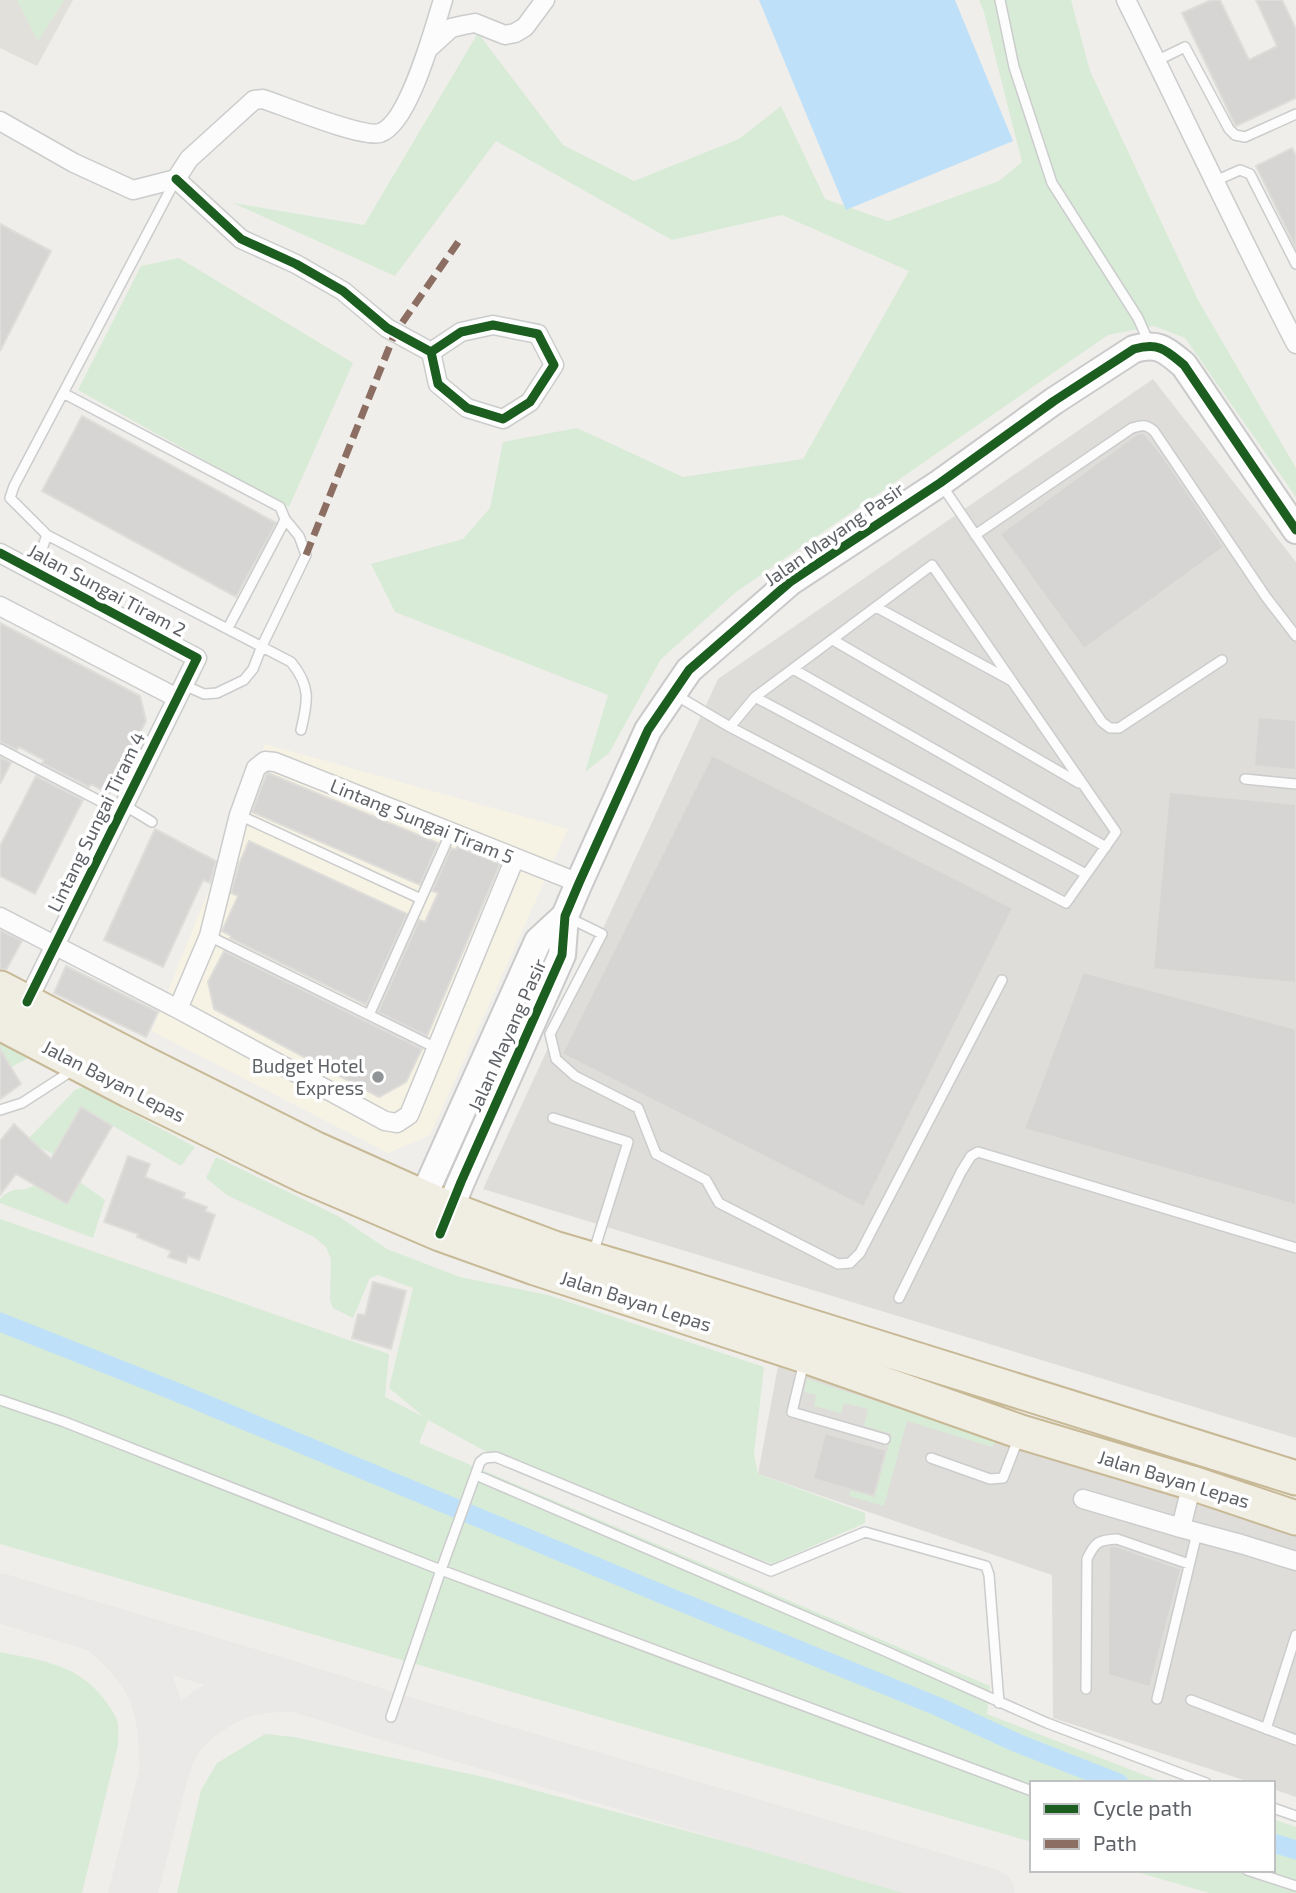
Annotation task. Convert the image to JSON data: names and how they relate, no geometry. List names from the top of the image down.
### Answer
{
  "streets": {
    "highway": ["Jalan Bayan Lepas"],
    "street": [
      "Jalan Mayang Pasir",
      "Jalan Sungai Tiram 2",
      "Lintang Sungai Tiram 5",
      "Lintang Sungai Tiram 4"
    ]
  },
  "crossings": [
    ["Jalan Mayang Pasir", "Lintang Sungai Tiram 5"],
    ["Jalan Mayang Pasir", "Jalan Bayan Lepas"],
    ["Jalan Sungai Tiram 2", "Lintang Sungai Tiram 4"],
    ["Lintang Sungai Tiram 4", "Jalan Bayan Lepas"]
  ],
  "places": ["Budget Hotel Express"],
  "legend": ["Cycle path", "Path"]
}
